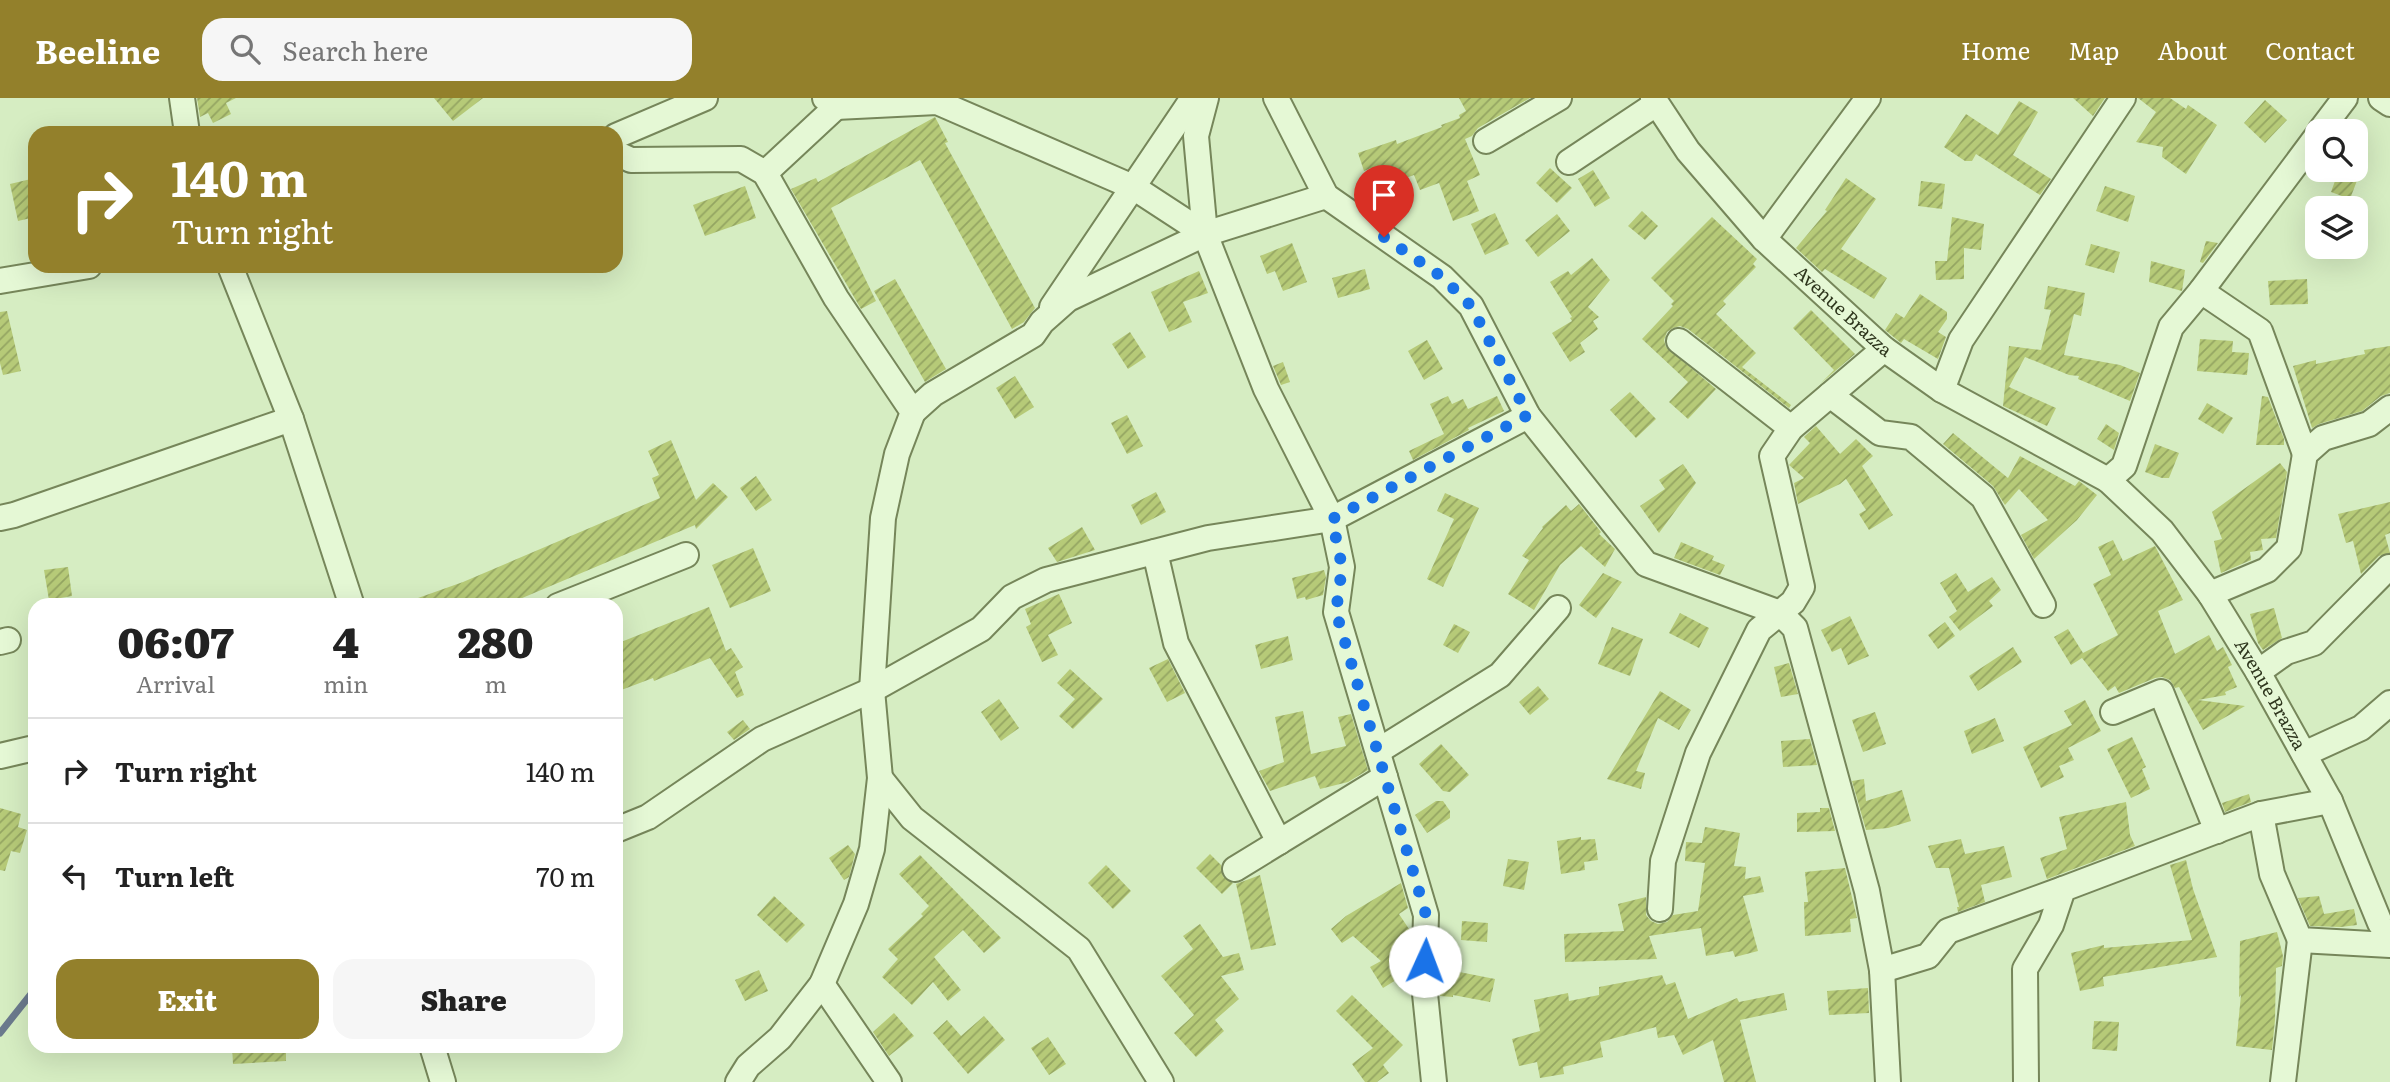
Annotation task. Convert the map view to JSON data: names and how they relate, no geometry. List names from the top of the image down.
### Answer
{
  "streets": {
    "street": ["Avenue Brazza"]
  },
  "page": {
    "header": "Beeline",
    "search": "Search here",
    "nav": [
      "Home",
      "Map",
      "About",
      "Contact"
    ],
    "turn": ["140 m", "Turn right"],
    "eta": [
      "06:07",
      "Arrival",
      "4",
      "min",
      "280",
      "m"
    ],
    "list": [
      {
        "name": "Turn right",
        "value": "140 m"
      },
      {
        "name": "Turn left",
        "value": "70 m"
      }
    ],
    "buttons": ["Exit", "Share"]
  }
}
